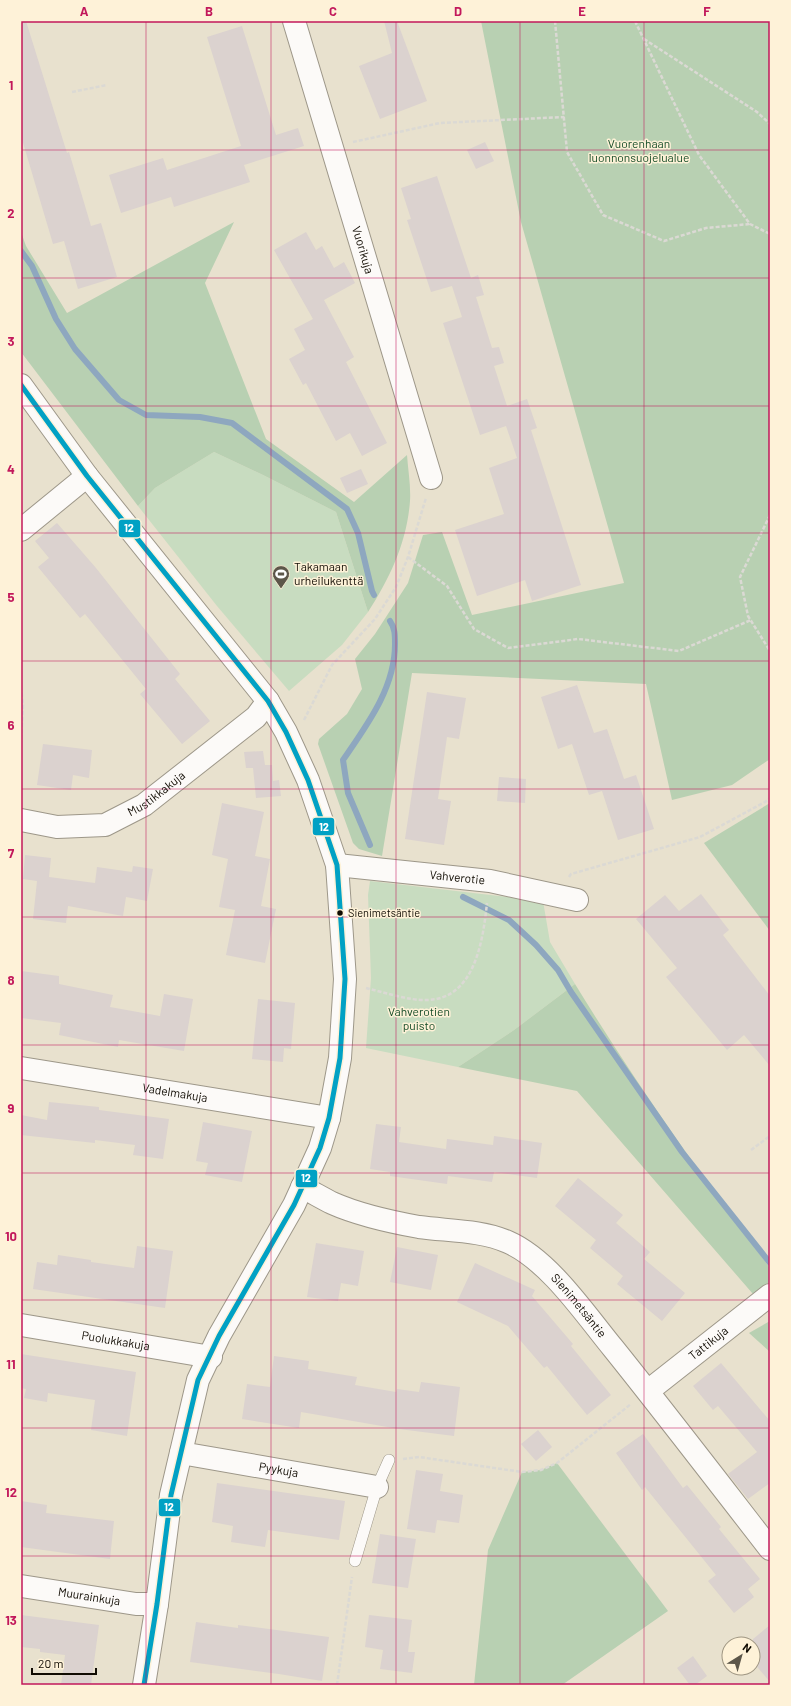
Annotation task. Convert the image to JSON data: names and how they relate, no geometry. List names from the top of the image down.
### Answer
{
  "streets": {
    "street": [
      "Vuorikuja",
      "Mustikkakuja",
      "Vahverotie",
      "Vadelmakuja",
      "Sienimetsäntie",
      "Puolukkakuja",
      "Tattikuja",
      "Pyykuja",
      "Muurainkuja"
    ]
  },
  "crossings": [
    ["Sienimetsäntie", "Tattikuja"]
  ],
  "parks": ["Vuorenhaan luonnonsuojelualue", "Vahverotien puisto"],
  "places": {
    "sports": ["Takamaan urheilukenttä"],
    "other": ["Sienimetsäntie"]
  },
  "lines": ["transit line 12"],
  "scale_bar": "20 m",
  "north": "top right",
  "grid": {
    "columns": [
      "A",
      "B",
      "C",
      "D",
      "E",
      "F"
    ],
    "rows": [
      "1",
      "2",
      "3",
      "4",
      "5",
      "6",
      "7",
      "8",
      "9",
      "10",
      "11",
      "12",
      "13"
    ]
  }
}
